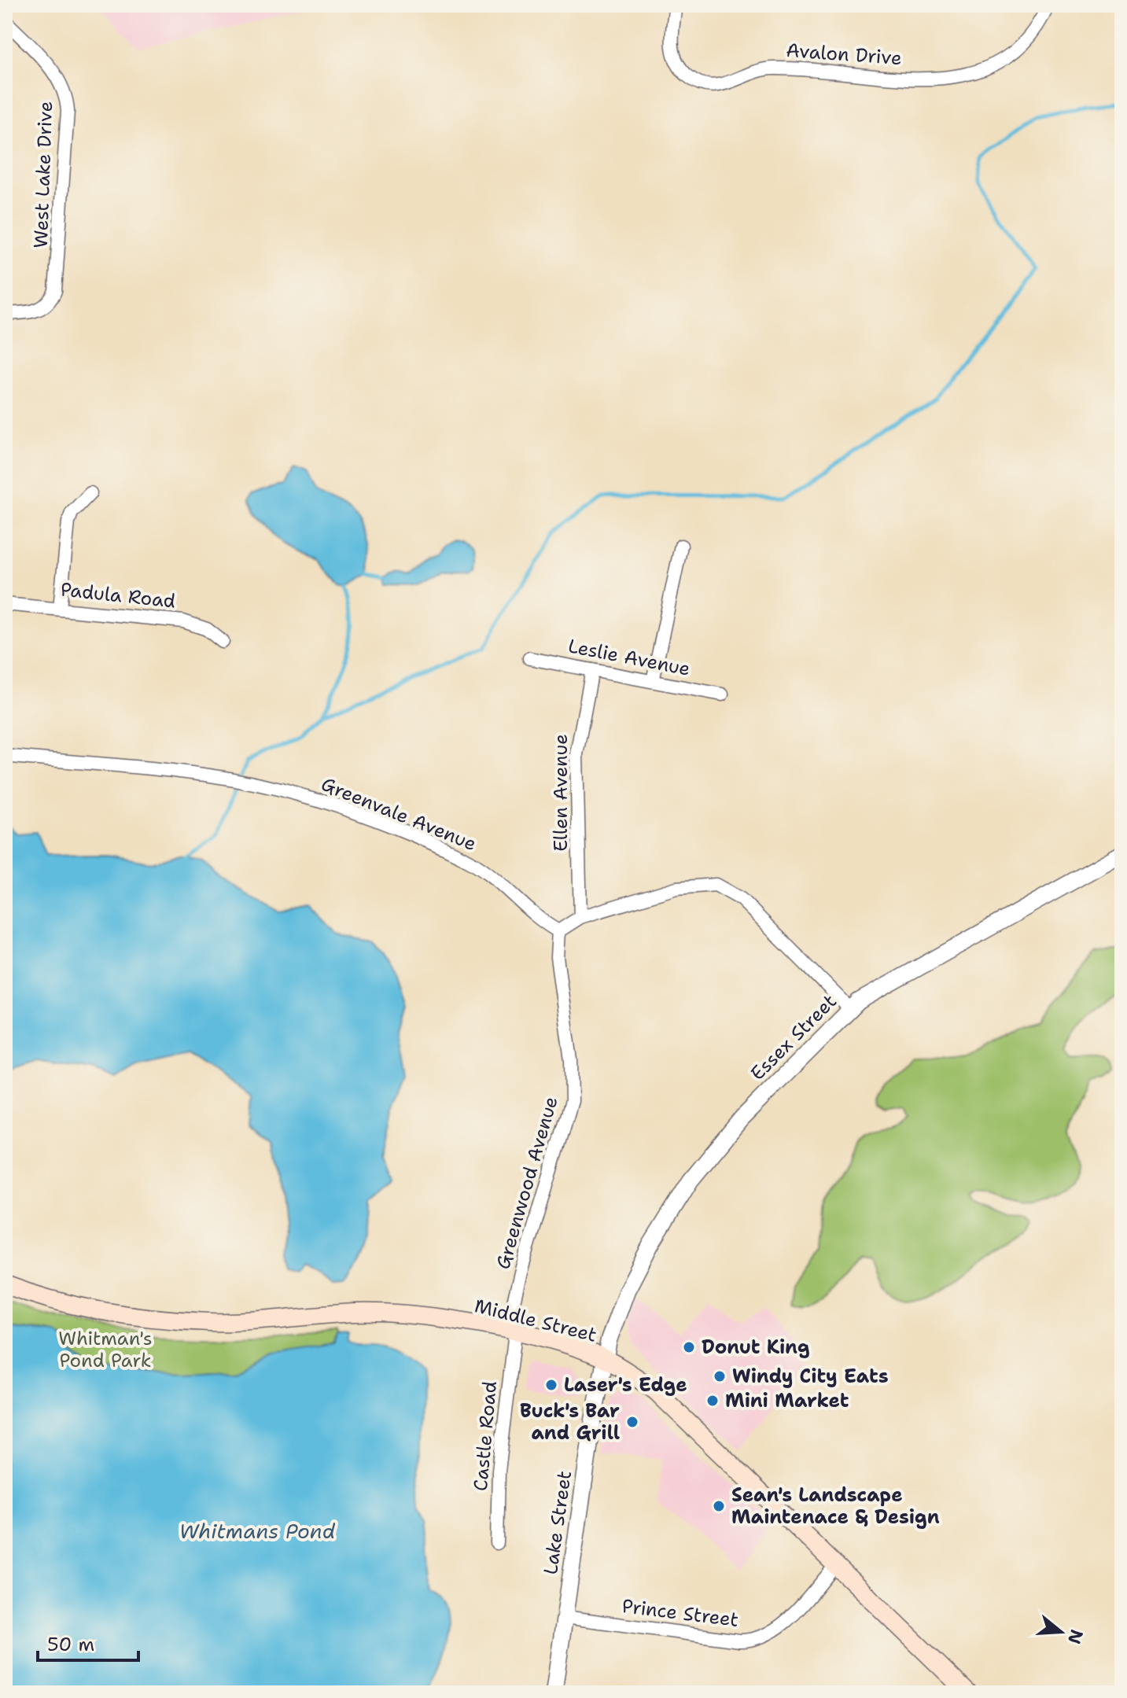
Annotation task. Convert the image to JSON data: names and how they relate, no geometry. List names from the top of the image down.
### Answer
{
  "streets": {
    "main road": ["Middle Street"],
    "street": [
      "Avalon Drive",
      "West Lake Drive",
      "Padula Road",
      "Leslie Avenue",
      "Ellen Avenue",
      "Greenvale Avenue",
      "Essex Street",
      "Greenwood Avenue",
      "Castle Road",
      "Lake Street",
      "Prince Street"
    ]
  },
  "crossings": [
    ["Leslie Avenue", "Ellen Avenue"],
    ["Greenvale Avenue", "Greenwood Avenue"],
    ["Essex Street", "Middle Street"],
    ["Essex Street", "Lake Street"],
    ["Greenwood Avenue", "Middle Street"],
    ["Greenwood Avenue", "Castle Road"],
    ["Middle Street", "Castle Road"],
    ["Middle Street", "Lake Street"],
    ["Middle Street", "Prince Street"],
    ["Lake Street", "Prince Street"]
  ],
  "water": ["Whitmans Pond"],
  "parks": ["Whitman's Pond Park"],
  "places": [
    "Donut King",
    "Windy City Eats",
    "Laser's Edge",
    "Mini Market",
    "Buck's Bar and Grill",
    "Sean's Landscape Maintenace & Design"
  ],
  "scale_bar": "50 m",
  "north": "right"
}
